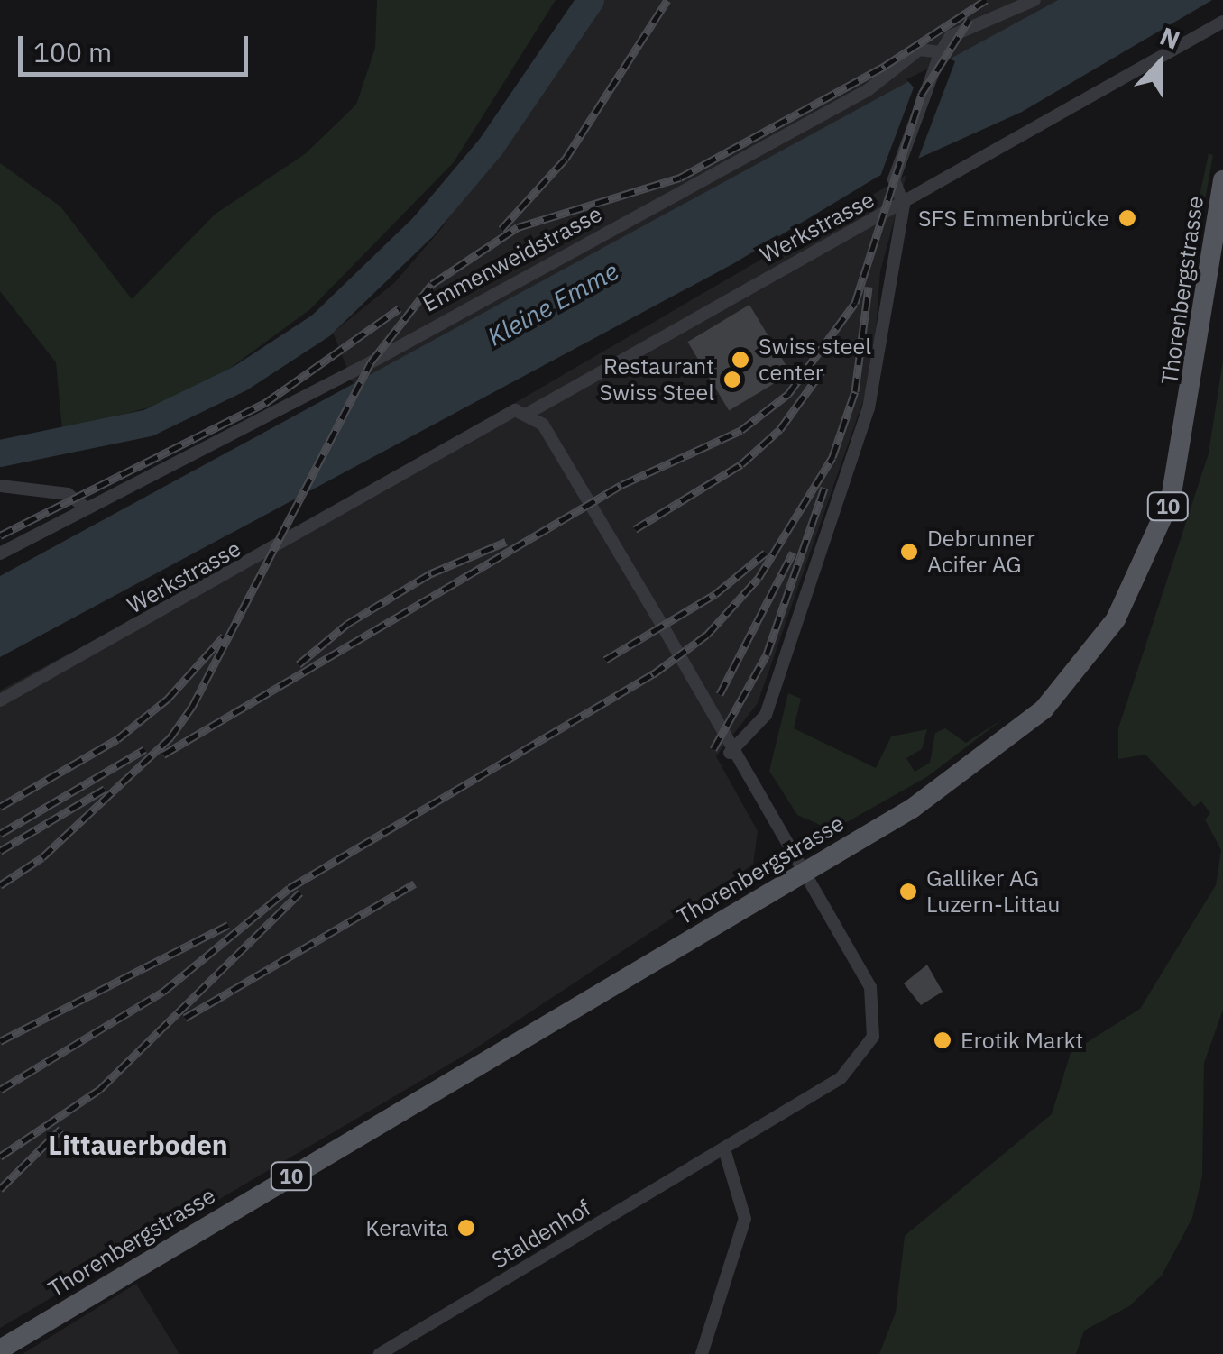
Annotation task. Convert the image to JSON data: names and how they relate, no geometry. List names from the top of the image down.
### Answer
{
  "streets": {
    "main road": ["Thorenbergstrasse", "10"],
    "street": ["Werkstrasse", "Emmenweidstrasse", "Staldenhof"]
  },
  "crossings": [
    ["Thorenbergstrasse", "Staldenhof"]
  ],
  "districts": ["Littauerboden"],
  "water": ["Kleine Emme"],
  "places": [
    "SFS Emmenbrücke",
    "Swiss steel center",
    "Restaurant Swiss Steel",
    "Debrunner Acifer AG",
    "Galliker AG Luzern-Littau",
    "Erotik Markt",
    "Keravita"
  ],
  "scale_bar": "100 m",
  "north": "top"
}
